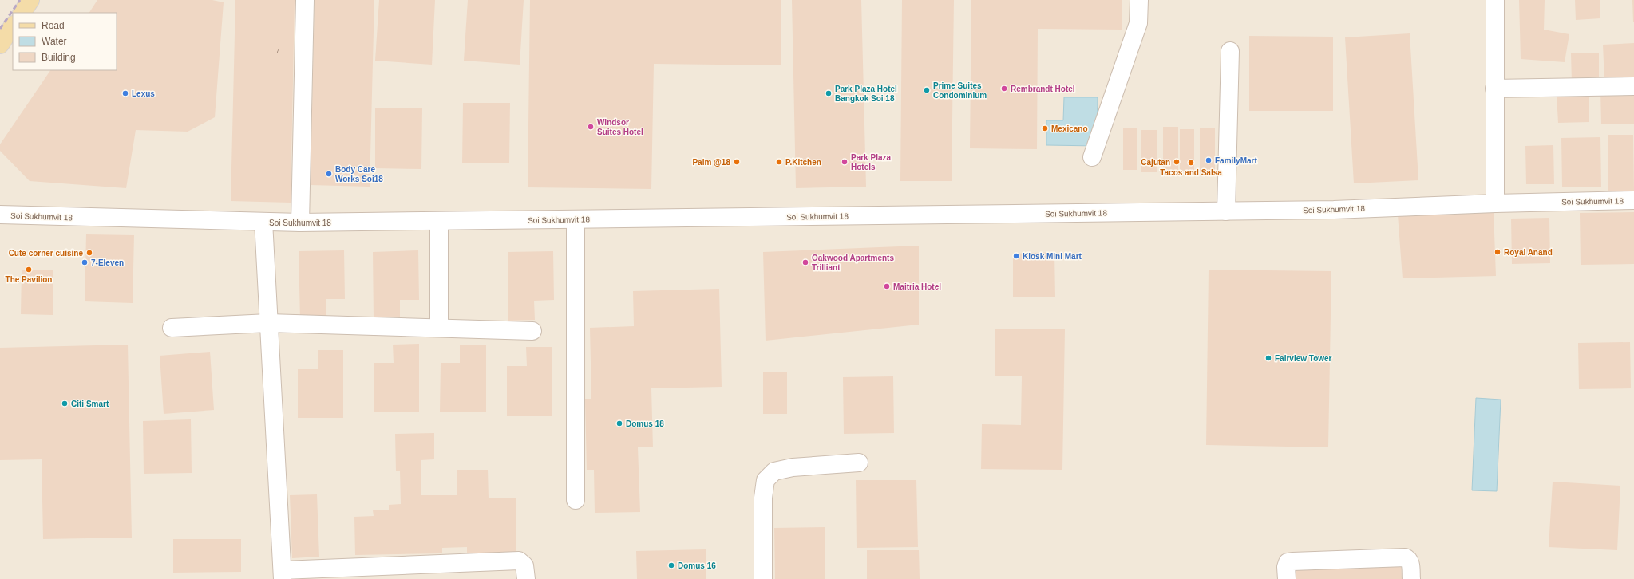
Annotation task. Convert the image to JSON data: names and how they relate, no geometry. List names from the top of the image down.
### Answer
{
  "streets": {
    "street": ["Soi Sukhumvit 18"]
  },
  "places": [
    "Rembrandt Hotel",
    "Prime Suites Condominium",
    "Lexus",
    "Park Plaza Hotel Bangkok Soi 18",
    "Windsor Suites Hotel",
    "Mexicano",
    "FamilyMart",
    "Palm @18",
    "P.Kitchen",
    "Park Plaza Hotels",
    "Cajutan",
    "Tacos and Salsa",
    "Body Care Works Soi18",
    "Royal Anand",
    "Cute corner cuisine",
    "Kiosk Mini Mart",
    "7-Eleven",
    "Oakwood Apartments Trilliant",
    "The Pavilion",
    "Maitria Hotel",
    "Fairview Tower",
    "Citi Smart",
    "Domus 18",
    "Domus 16"
  ],
  "house_numbers": ["7"],
  "legend": ["Road", "Water", "Building"]
}
